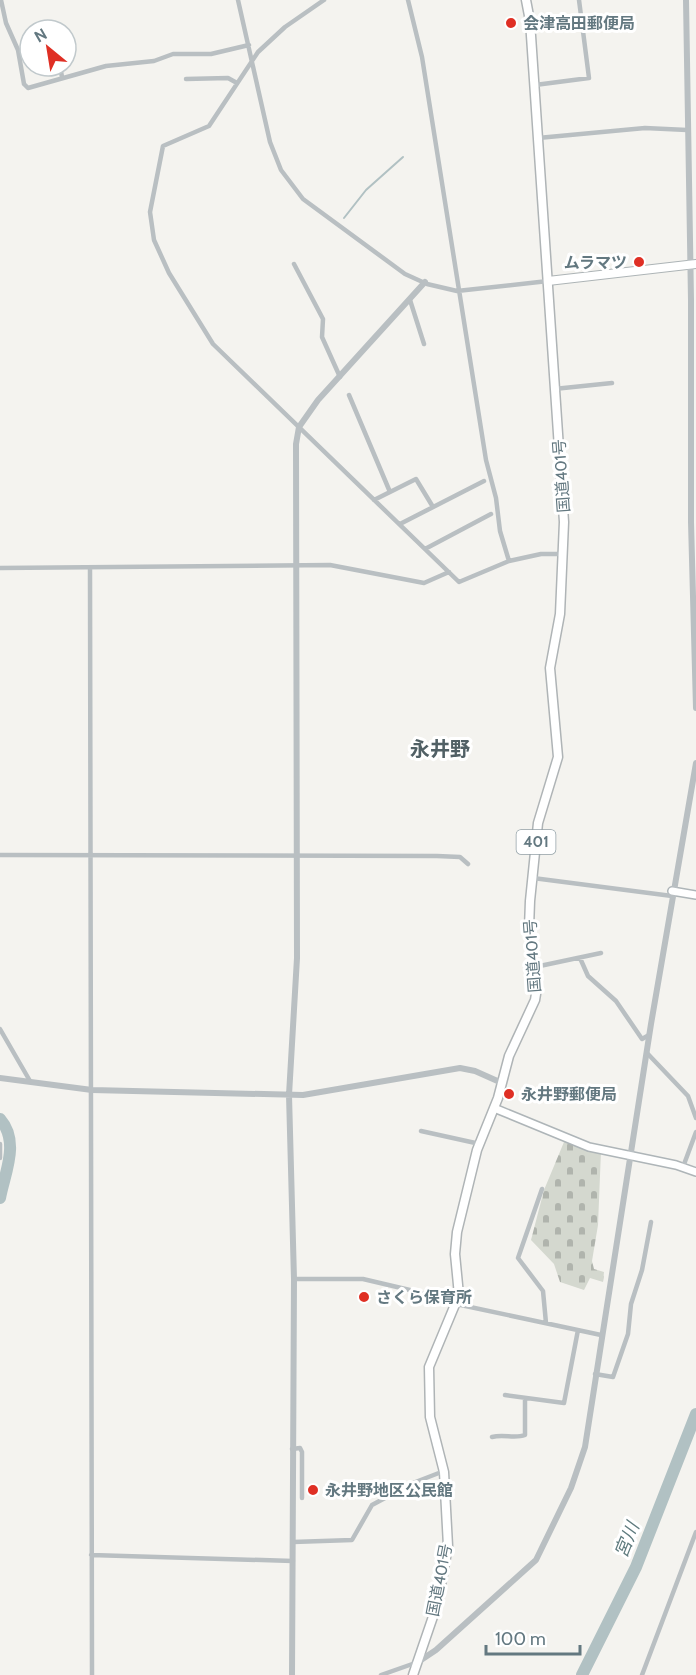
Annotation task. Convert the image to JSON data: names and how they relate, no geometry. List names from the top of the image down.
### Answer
{
  "streets": {
    "highway": ["国道401号", "401"]
  },
  "districts": ["永井野"],
  "water": ["宮川"],
  "places": [
    "会津高田郵便局",
    "ムラマツ",
    "永井野郵便局",
    "さくら保育所",
    "永井野地区公民館"
  ],
  "scale_bar": "100 m",
  "north": "top left"
}
